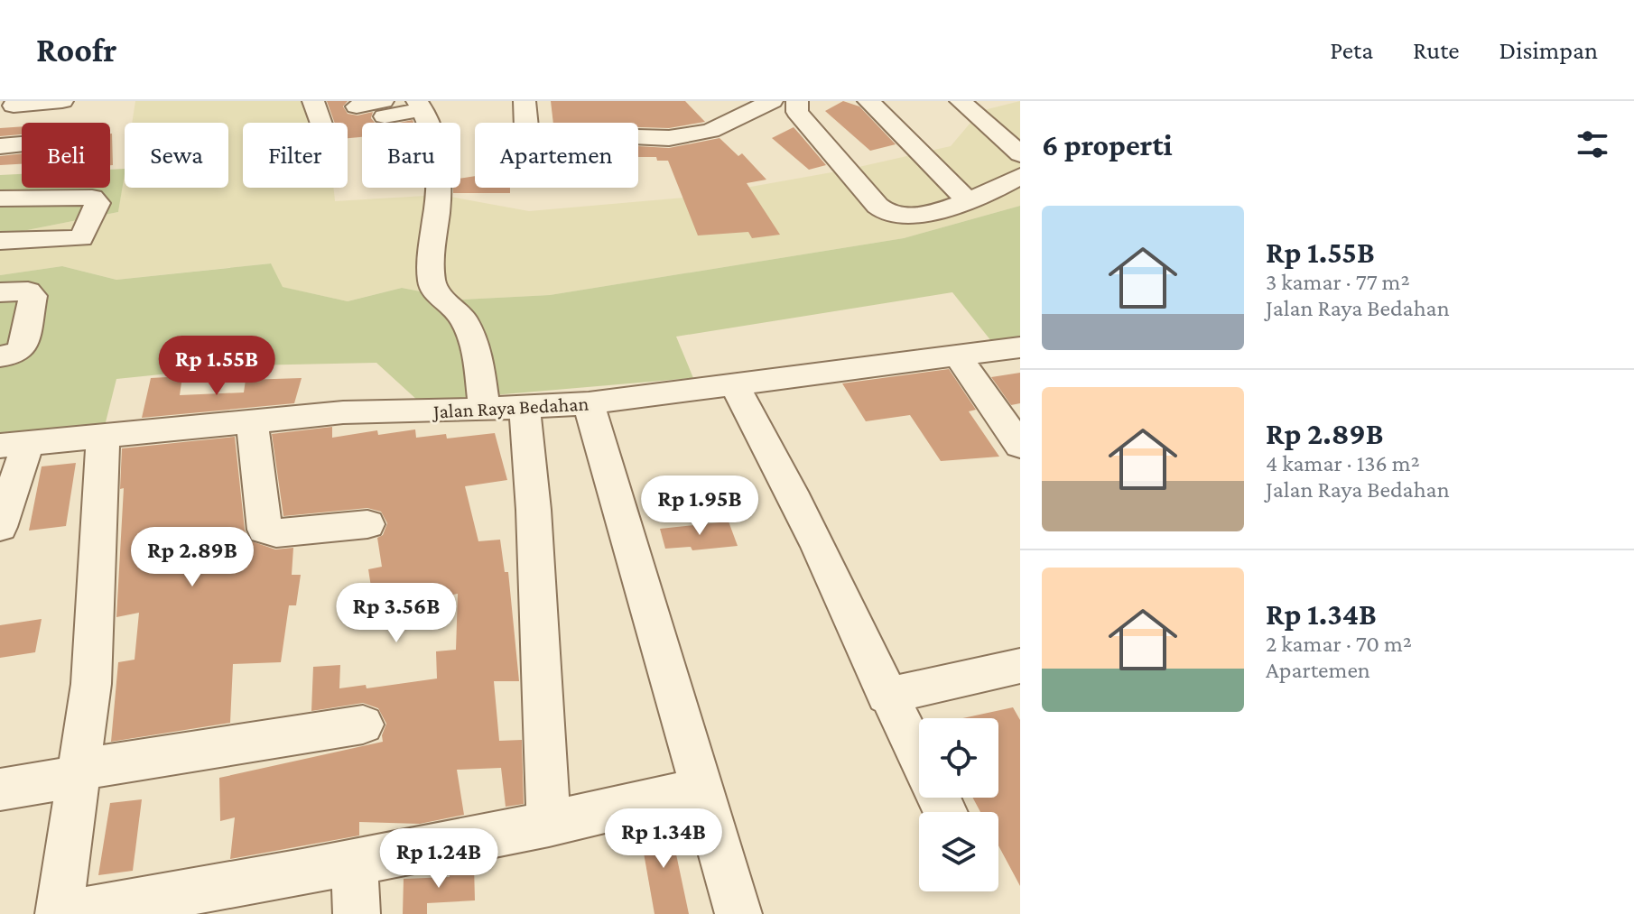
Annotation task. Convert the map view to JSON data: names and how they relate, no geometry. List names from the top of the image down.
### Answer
{
  "streets": {
    "street": ["Jalan Raya Bedahan"]
  },
  "page": {
    "header": "Roofr",
    "nav": ["Peta", "Rute", "Disimpan"],
    "heading": "6 properti",
    "chip": [
      "Beli",
      "Sewa",
      "Filter",
      "Baru",
      "Apartemen"
    ],
    "list": [
      {
        "name": "Rp 1.55B",
        "note": "3 kamar · 77 m² · Jalan Raya Bedahan"
      },
      {
        "name": "Rp 2.89B",
        "note": "4 kamar · 136 m² · Jalan Raya Bedahan"
      },
      {
        "name": "Rp 1.34B",
        "note": "2 kamar · 70 m² · Apartemen"
      }
    ],
    "price": [
      "Rp 1.55B",
      "Rp 1.95B",
      "Rp 2.89B",
      "Rp 3.56B",
      "Rp 1.34B",
      "Rp 1.24B"
    ]
  }
}
